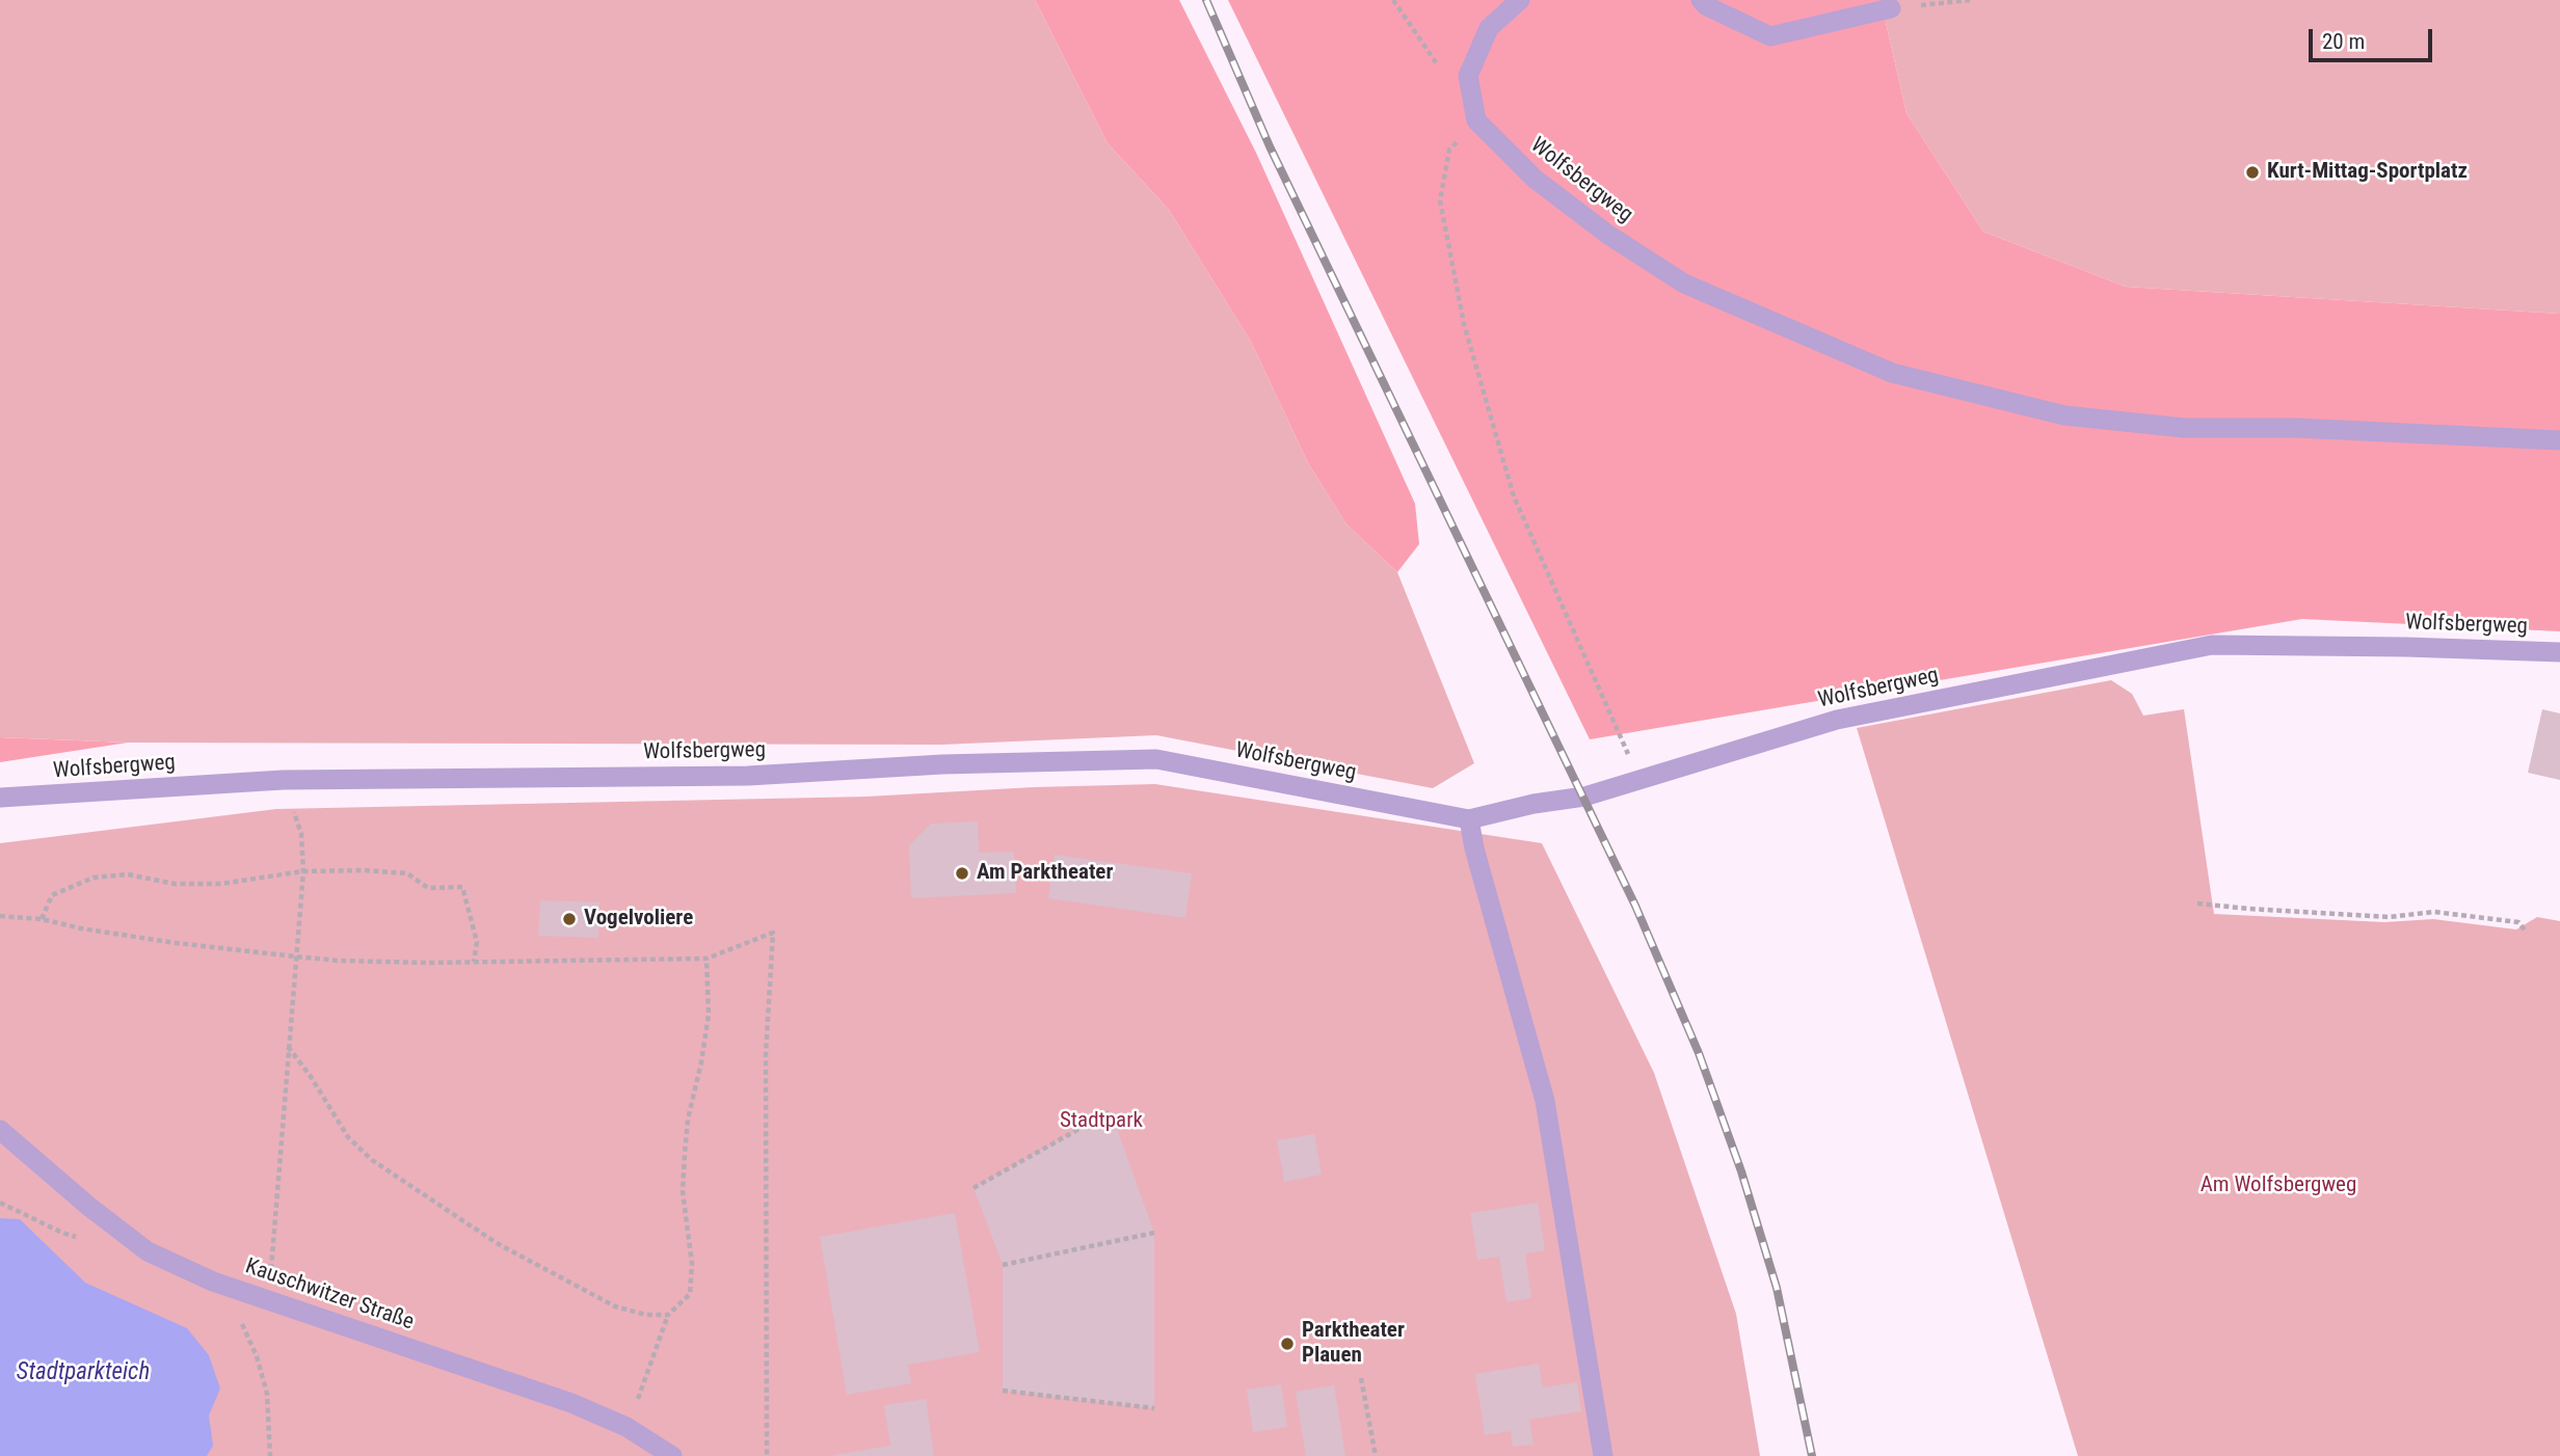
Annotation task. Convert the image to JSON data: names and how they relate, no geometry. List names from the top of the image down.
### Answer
{
  "streets": {
    "street": ["Wolfsbergweg", "Kauschwitzer Straße"]
  },
  "water": ["Stadtparkteich"],
  "parks": ["Stadtpark", "Am Wolfsbergweg"],
  "places": [
    "Kurt-Mittag-Sportplatz",
    "Am Parktheater",
    "Vogelvoliere",
    "Parktheater Plauen"
  ],
  "scale_bar": "20 m"
}
